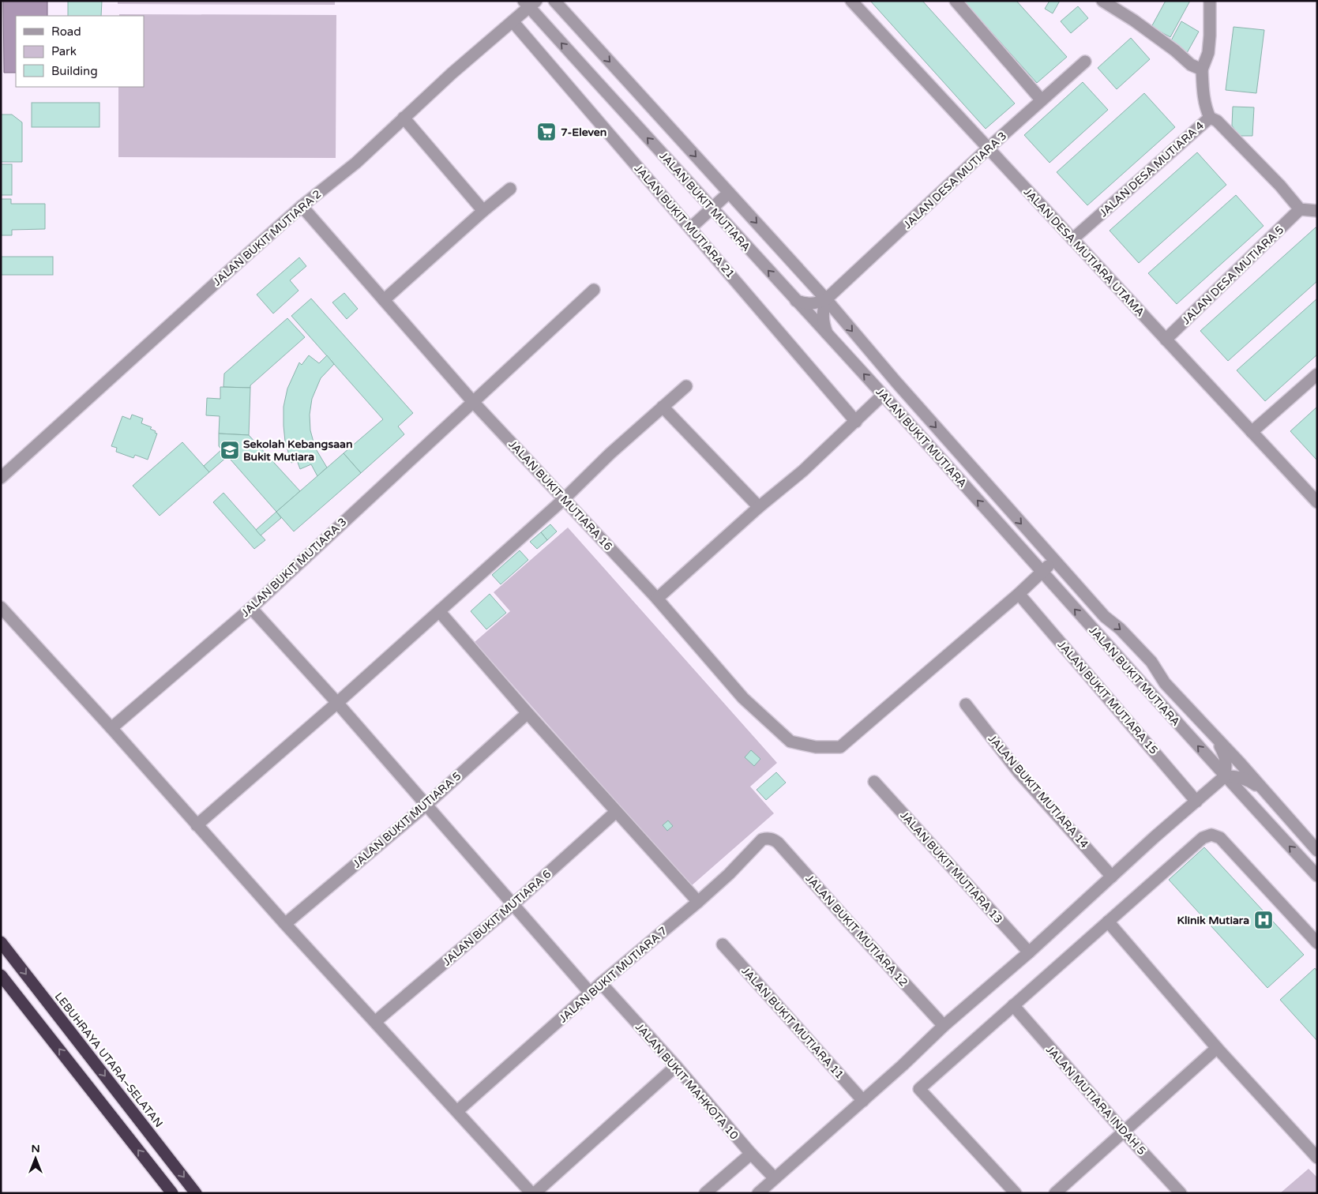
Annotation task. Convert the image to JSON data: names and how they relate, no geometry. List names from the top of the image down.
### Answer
{
  "streets": {
    "highway": ["LEBUHRAYA UTARA–SELATAN"],
    "street": [
      "JALAN DESA MUTIARA 4",
      "JALAN DESA MUTIARA 3",
      "JALAN BUKIT MUTIARA",
      "JALAN BUKIT MUTIARA 21",
      "JALAN BUKIT MUTIARA 2",
      "JALAN DESA MUTIARA UTAMA",
      "JALAN DESA MUTIARA 5",
      "JALAN BUKIT MUTIARA 16",
      "JALAN BUKIT MUTIARA 3",
      "JALAN BUKIT MUTIARA 15",
      "JALAN BUKIT MUTIARA 14",
      "JALAN BUKIT MUTIARA 5",
      "JALAN BUKIT MUTIARA 13",
      "JALAN BUKIT MUTIARA 6",
      "JALAN BUKIT MUTIARA 12",
      "JALAN BUKIT MUTIARA 7",
      "JALAN BUKIT MUTIARA 11",
      "JALAN BUKIT MAHKOTA 10",
      "JALAN MUTIARA INDAH 5"
    ]
  },
  "crossings": [
    ["JALAN DESA MUTIARA 4", "JALAN DESA MUTIARA UTAMA"],
    ["JALAN DESA MUTIARA 4", "JALAN DESA MUTIARA 5"],
    ["JALAN DESA MUTIARA 3", "JALAN BUKIT MUTIARA"],
    ["JALAN DESA MUTIARA 3", "JALAN DESA MUTIARA UTAMA"],
    ["JALAN BUKIT MUTIARA", "JALAN BUKIT MUTIARA 2"],
    ["JALAN BUKIT MUTIARA 21", "JALAN BUKIT MUTIARA 2"],
    ["JALAN BUKIT MUTIARA 2", "JALAN BUKIT MUTIARA 16"],
    ["JALAN DESA MUTIARA UTAMA", "JALAN DESA MUTIARA 5"],
    ["JALAN BUKIT MUTIARA 16", "JALAN BUKIT MUTIARA 3"],
    ["JALAN BUKIT MUTIARA 16", "JALAN BUKIT MUTIARA 15"],
    ["JALAN BUKIT MUTIARA 12", "JALAN BUKIT MUTIARA 7"],
    ["JALAN BUKIT MUTIARA 7", "JALAN BUKIT MAHKOTA 10"]
  ],
  "places": {
    "supermarket": ["7-Eleven"],
    "school or university": ["Sekolah Kebangsaan Bukit Mutiara"],
    "hospital": ["Klinik Mutiara"]
  },
  "legend": ["Road", "Park", "Building"],
  "north": "top"
}
